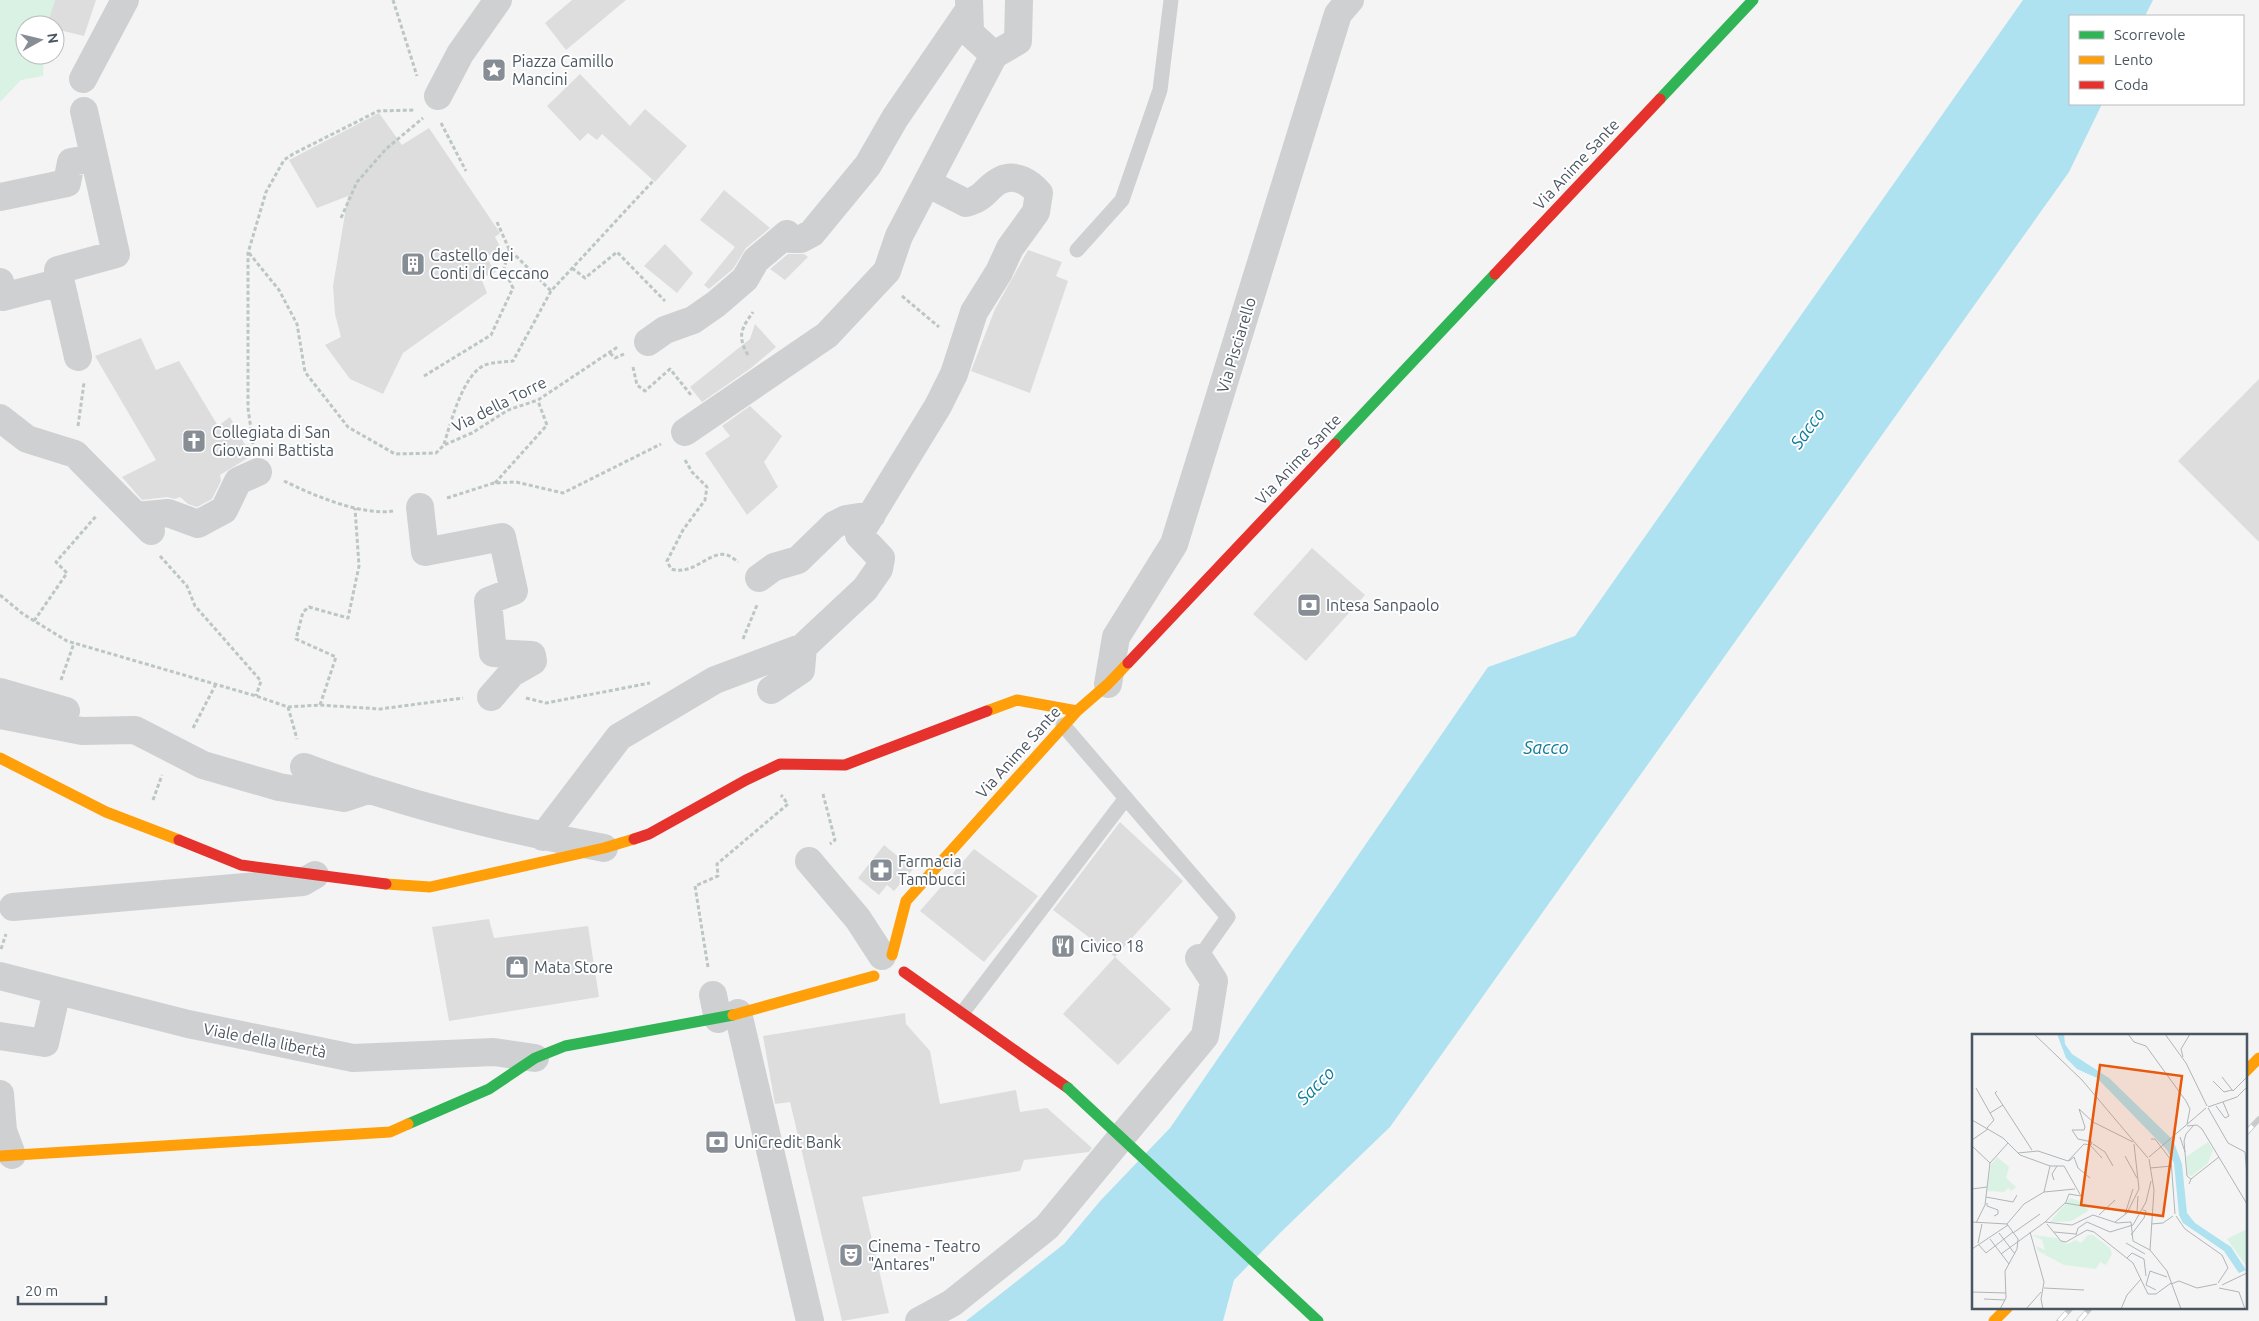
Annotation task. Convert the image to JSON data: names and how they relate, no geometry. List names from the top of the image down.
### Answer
{
  "streets": {
    "main road": ["Via Anime Sante"],
    "street": ["Via Pisciarello", "Viale della libertà"],
    "path": ["Via della Torre"]
  },
  "crossings": [
    ["Via Anime Sante", "Via Pisciarello"]
  ],
  "water": ["Sacco"],
  "places": {
    "place": ["Piazza Camillo Mancini"],
    "building": ["Castello dei Conti di Ceccano"],
    "church": ["Collegiata di San Giovanni Battista"],
    "bank": ["Intesa Sanpaolo", "UniCredit Bank"],
    "pharmacy": ["Farmacia Tambucci"],
    "restaurant": ["Civico 18"],
    "shop": ["Mata Store"],
    "theatre": ["Cinema - Teatro \"Antares\""]
  },
  "legend": ["Scorrevole", "Lento", "Coda"],
  "scale_bar": "20 m",
  "north": "right"
}
